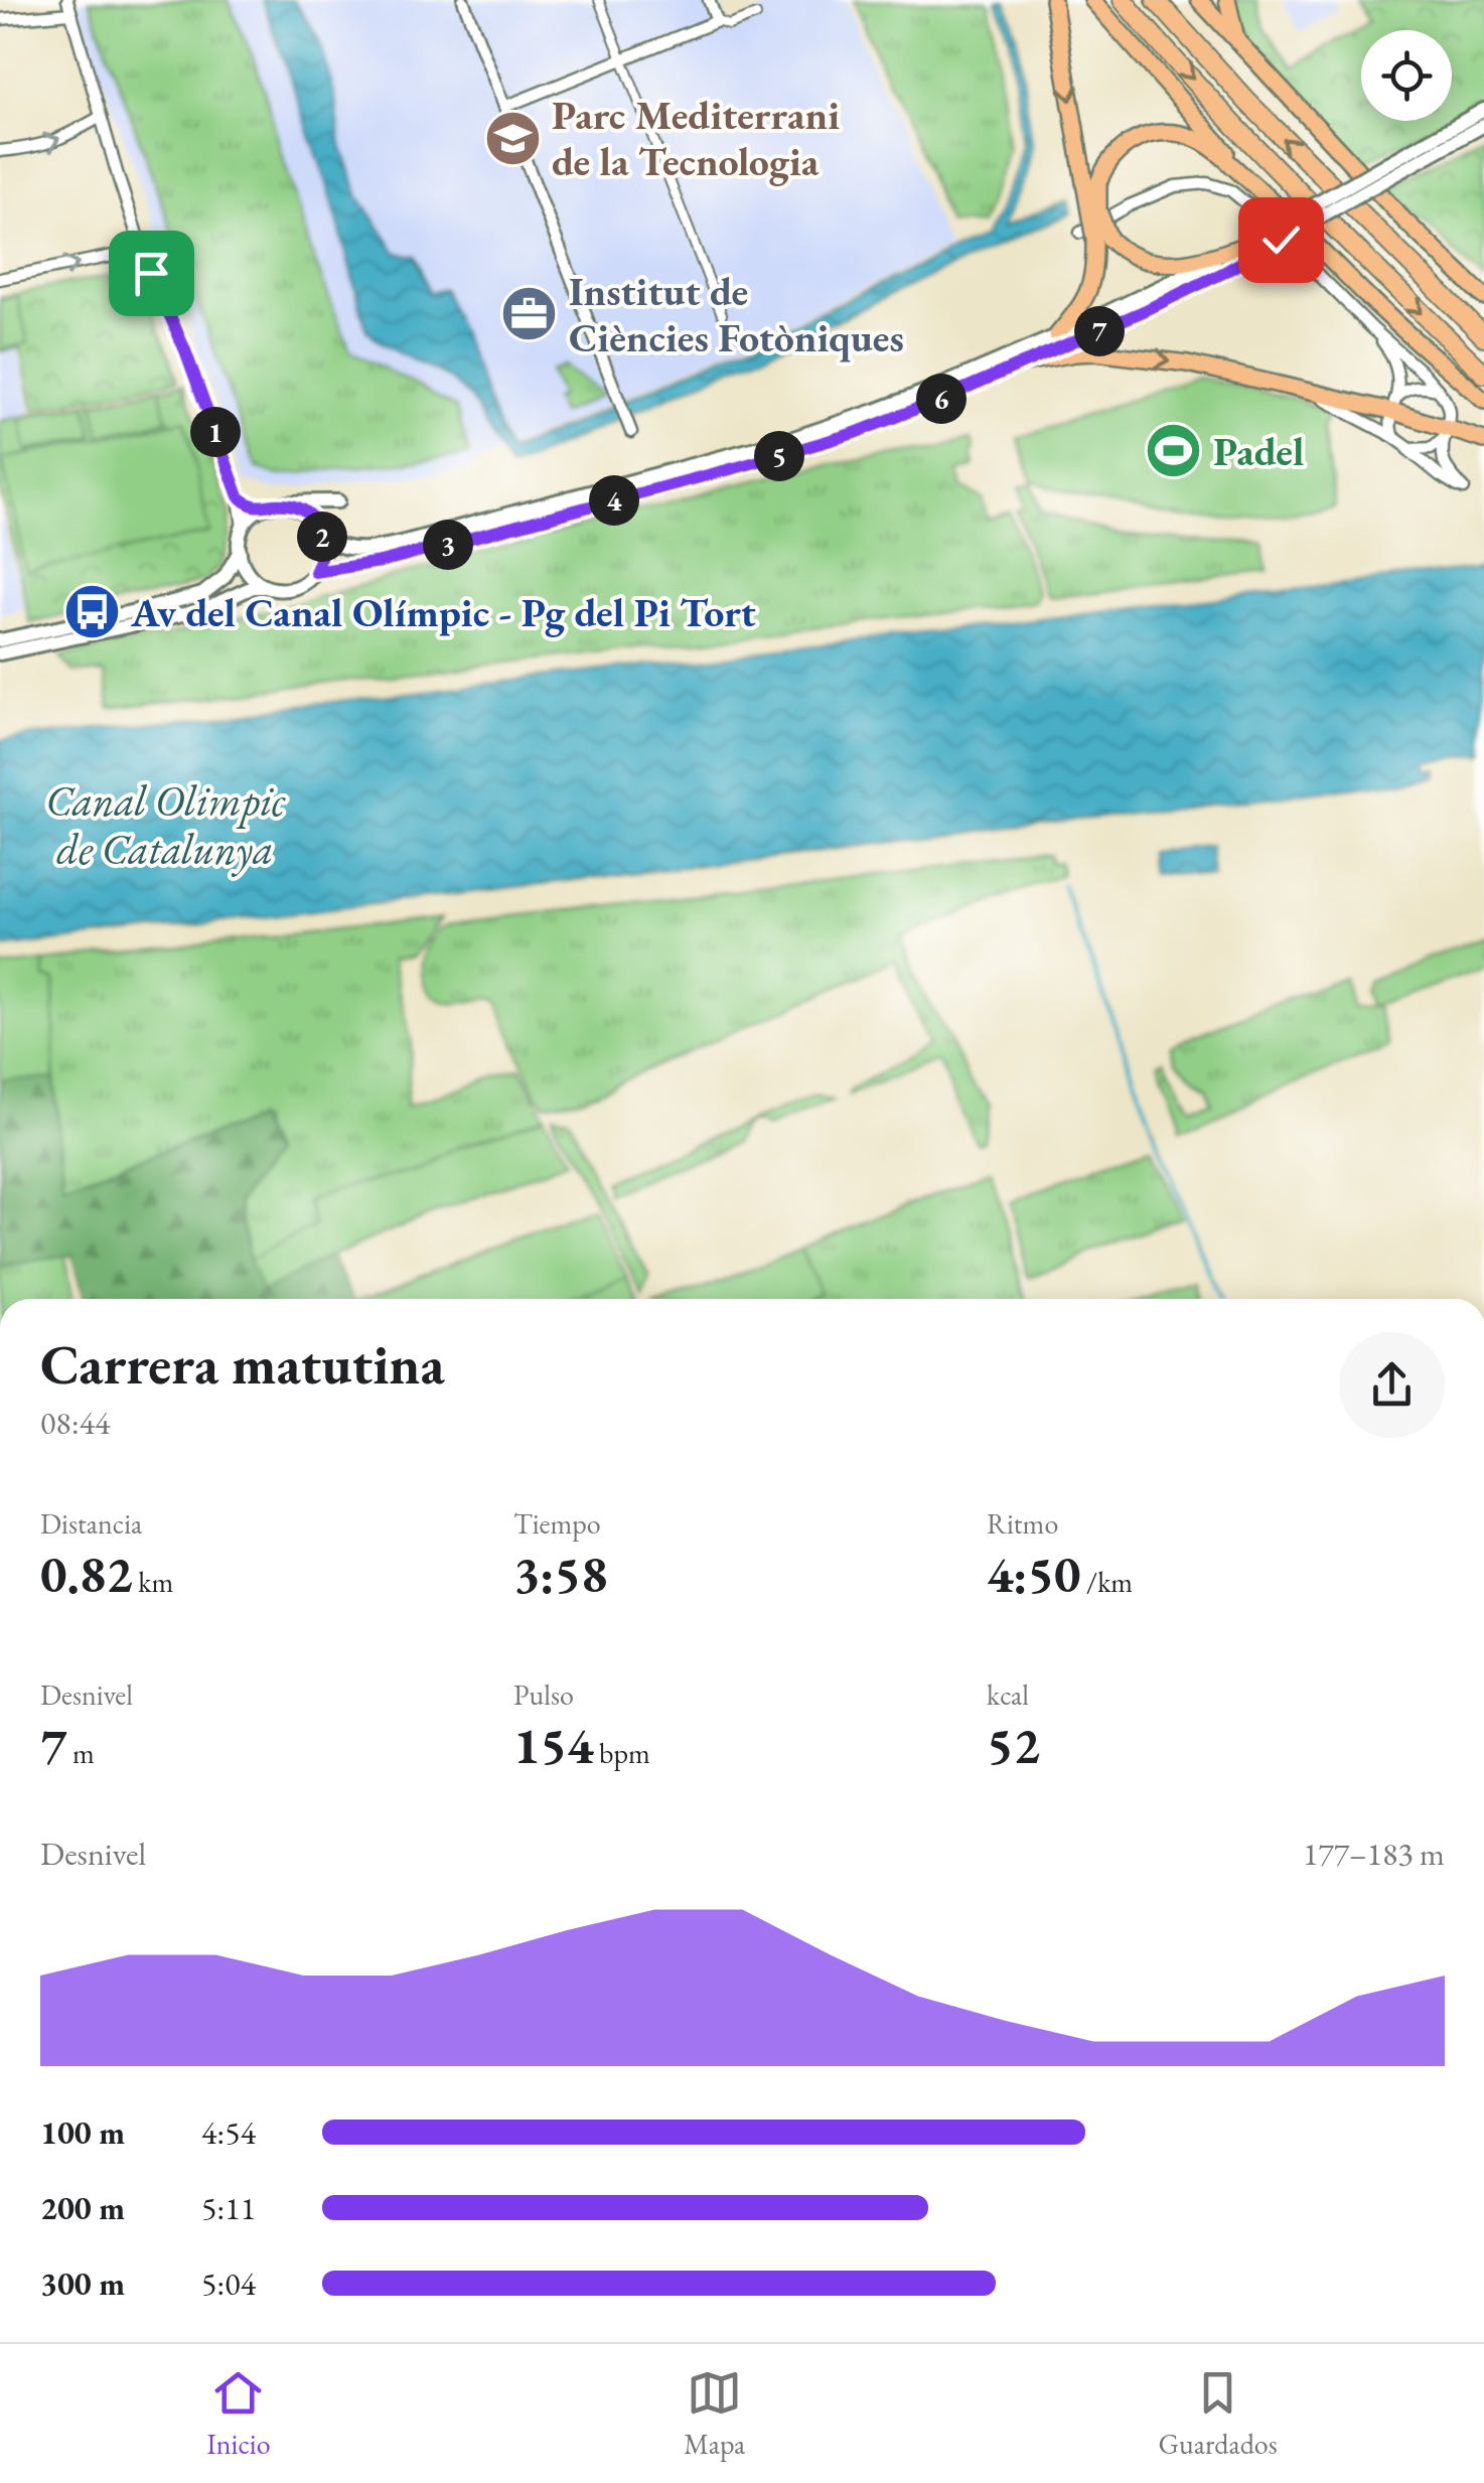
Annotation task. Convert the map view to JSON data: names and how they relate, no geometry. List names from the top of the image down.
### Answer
{
  "water": ["Canal Olimpic de Catalunya"],
  "places": {
    "school or university": ["Parc Mediterrani de la Tecnologia"],
    "office": ["Institut de Ciències Fotòniques"],
    "sports": ["Padel"],
    "bus stop": ["Av del Canal Olímpic - Pg del Pi Tort"]
  },
  "page": {
    "pins": [
      "7",
      "6",
      "1",
      "5",
      "4",
      "2",
      "3"
    ],
    "heading": ["Carrera matutina", "08:44"],
    "stats": [
      ["Distancia", "0.82 km"],
      ["Tiempo", "3:58"],
      ["Ritmo", "4:50 /km"],
      ["Desnivel", "7 m"],
      ["Pulso", "154 bpm"],
      ["kcal", "52"]
    ],
    "chart": ["Desnivel", "177–183 m"],
    "list": [
      {
        "name": "100 m",
        "note": "4:54"
      },
      {
        "name": "200 m",
        "note": "5:11"
      },
      {
        "name": "300 m",
        "note": "5:04"
      }
    ],
    "tabs": ["Inicio", "Mapa", "Guardados"]
  }
}
